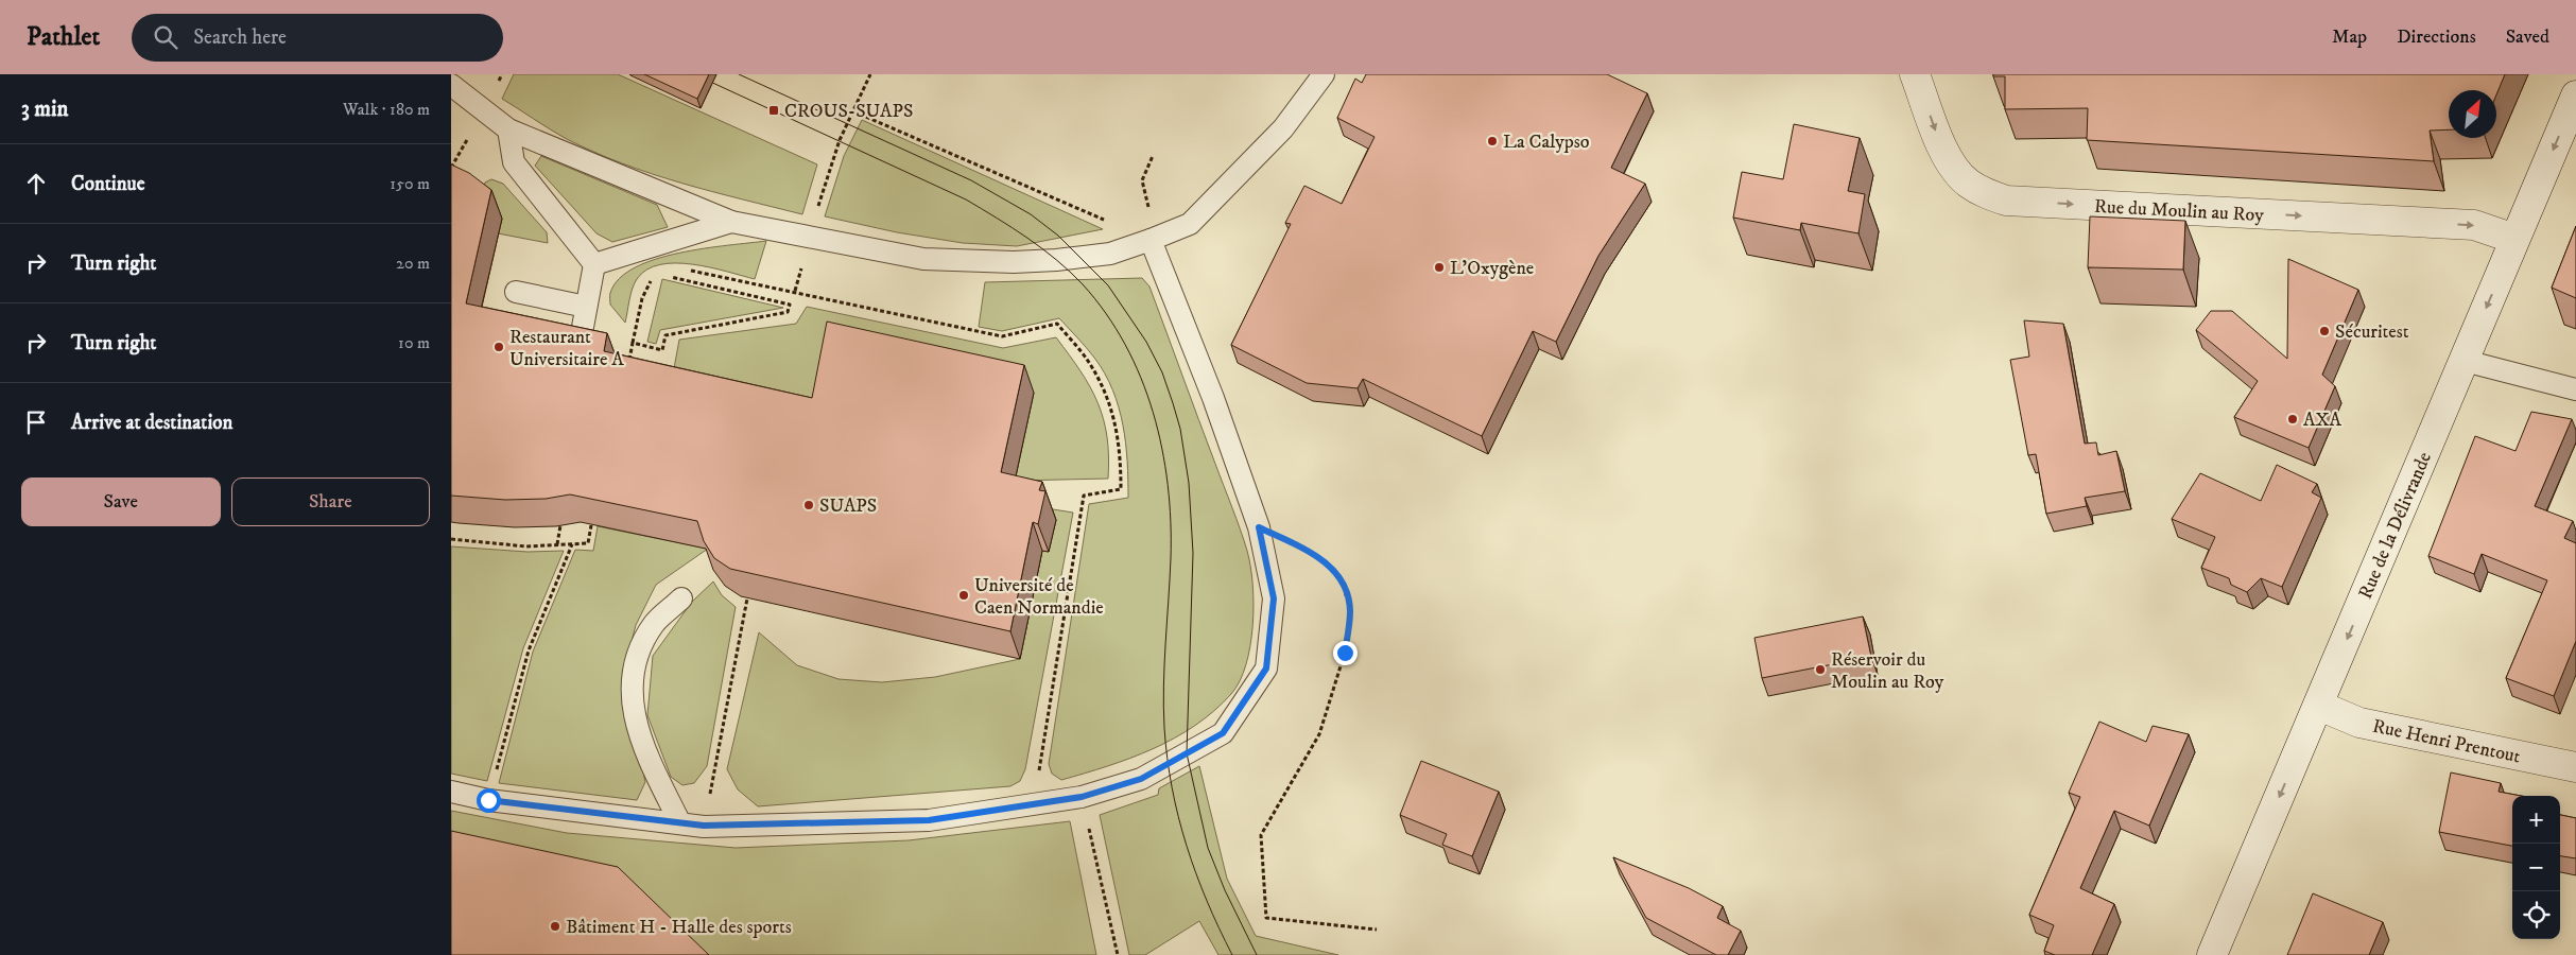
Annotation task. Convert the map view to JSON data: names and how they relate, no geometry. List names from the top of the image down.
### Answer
{
  "streets": {
    "main road": ["Rue du Moulin au Roy", "Rue de la Délivrande", "Rue Henri Prentout"]
  },
  "crossings": [
    ["Rue du Moulin au Roy", "Rue de la Délivrande"],
    ["Rue de la Délivrande", "Rue Henri Prentout"]
  ],
  "one_way": ["Rue du Moulin au Roy", "Rue de la Délivrande"],
  "places": {
    "transit": ["CROUS-SUAPS"],
    "other": [
      "La Calypso",
      "L'Oxygène",
      "Sécuritest",
      "Restaurant Universitaire A",
      "AXA",
      "SUAPS",
      "Université de Caen Normandie",
      "Réservoir du Moulin au Roy",
      "Bâtiment H - Halle des sports"
    ]
  },
  "north": "top right",
  "page": {
    "header": "Pathlet",
    "search": "Search here",
    "nav": ["Map", "Directions", "Saved"],
    "heading": ["3 min", "Walk · 180 m"],
    "list": [
      ["Continue", "150 m"],
      ["Turn right", "20 m"],
      ["Turn right", "10 m"],
      "Arrive at destination"
    ],
    "buttons": ["Save", "Share"],
    "map_buttons": ["+", "−"]
  }
}
